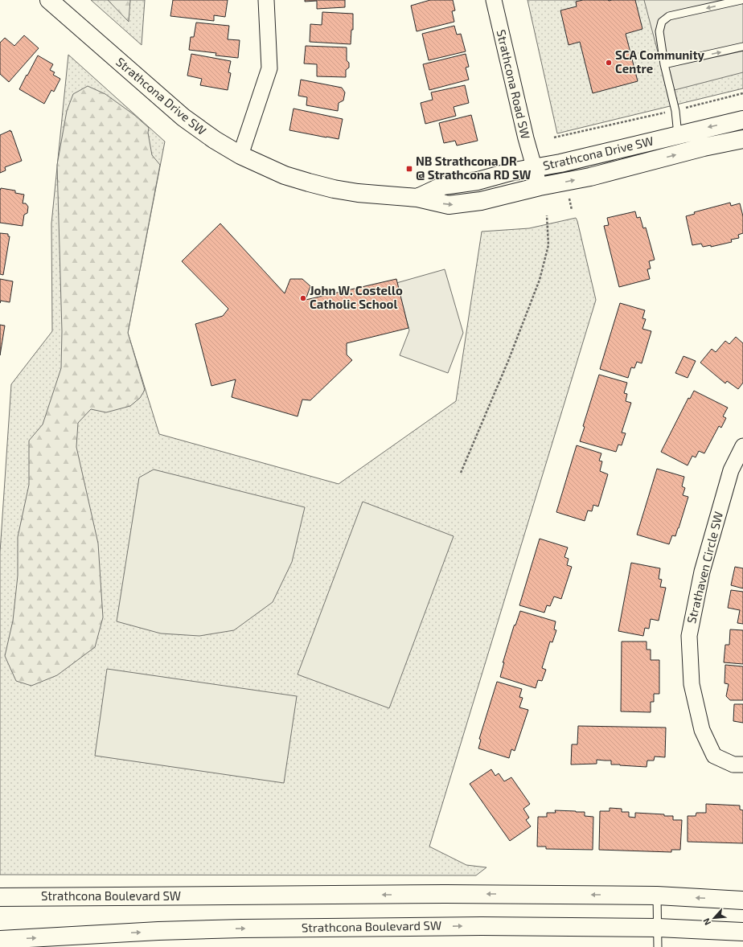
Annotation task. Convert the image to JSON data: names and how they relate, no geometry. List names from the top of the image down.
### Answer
{
  "streets": {
    "main road": ["Strathcona Drive SW", "Strathcona Boulevard SW"],
    "street": ["Strathcona Road SW", "Strathaven Circle SW"]
  },
  "crossings": [
    ["Strathcona Road SW", "Strathcona Drive SW"]
  ],
  "places": {
    "other": ["SCA Community Centre", "John W. Costello Catholic School"],
    "transit": ["NB Strathcona DR @ Strathcona RD SW"]
  },
  "north": "bottom left"
}
